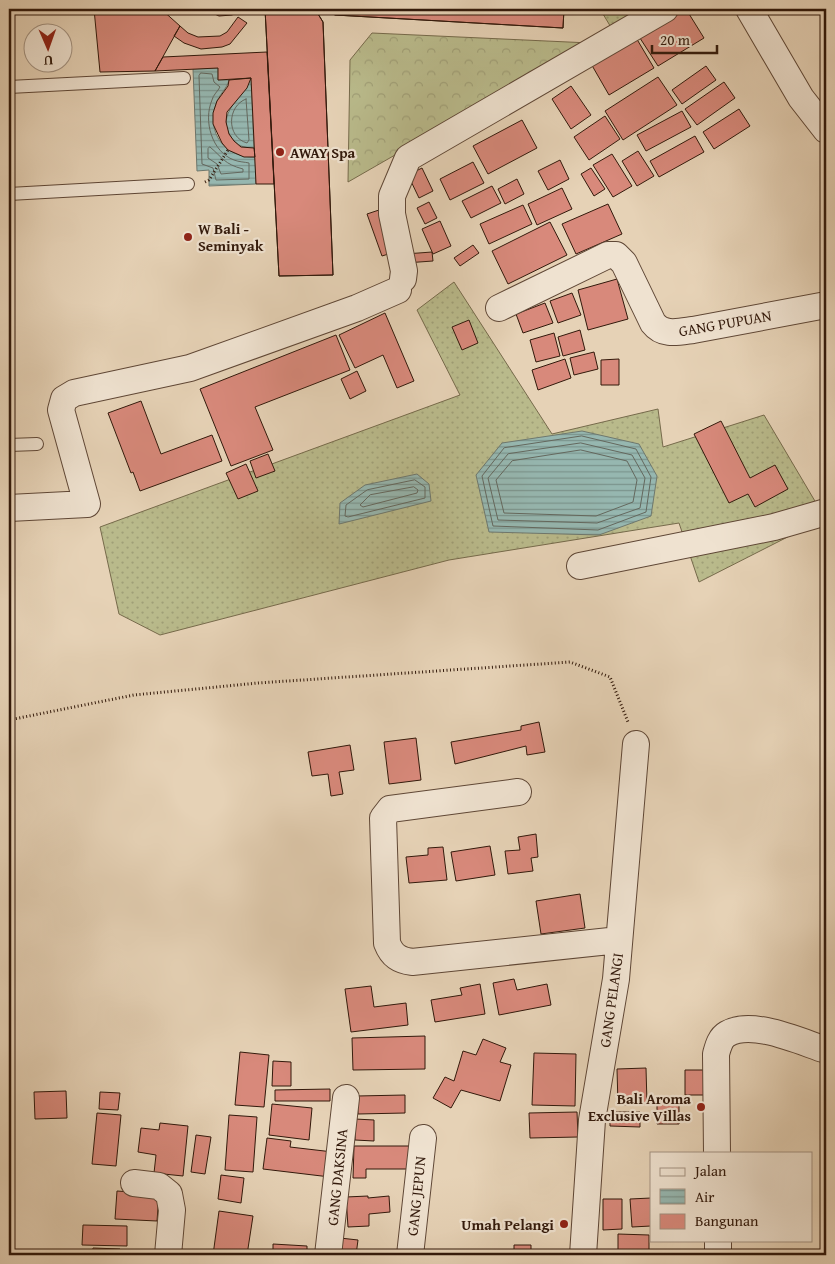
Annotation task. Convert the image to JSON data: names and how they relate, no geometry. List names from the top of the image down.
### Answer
{
  "streets": {
    "street": [
      "GANG PUPUAN",
      "GANG PELANGI",
      "GANG DAKSINA",
      "GANG JEPUN"
    ]
  },
  "places": [
    "AWAY Spa",
    "W Bali - Seminyak",
    "Bali Aroma Exclusive Villas",
    "Umah Pelangi"
  ],
  "legend": ["Jalan", "Air", "Bangunan"],
  "scale_bar": "20 m",
  "north": "bottom"
}
